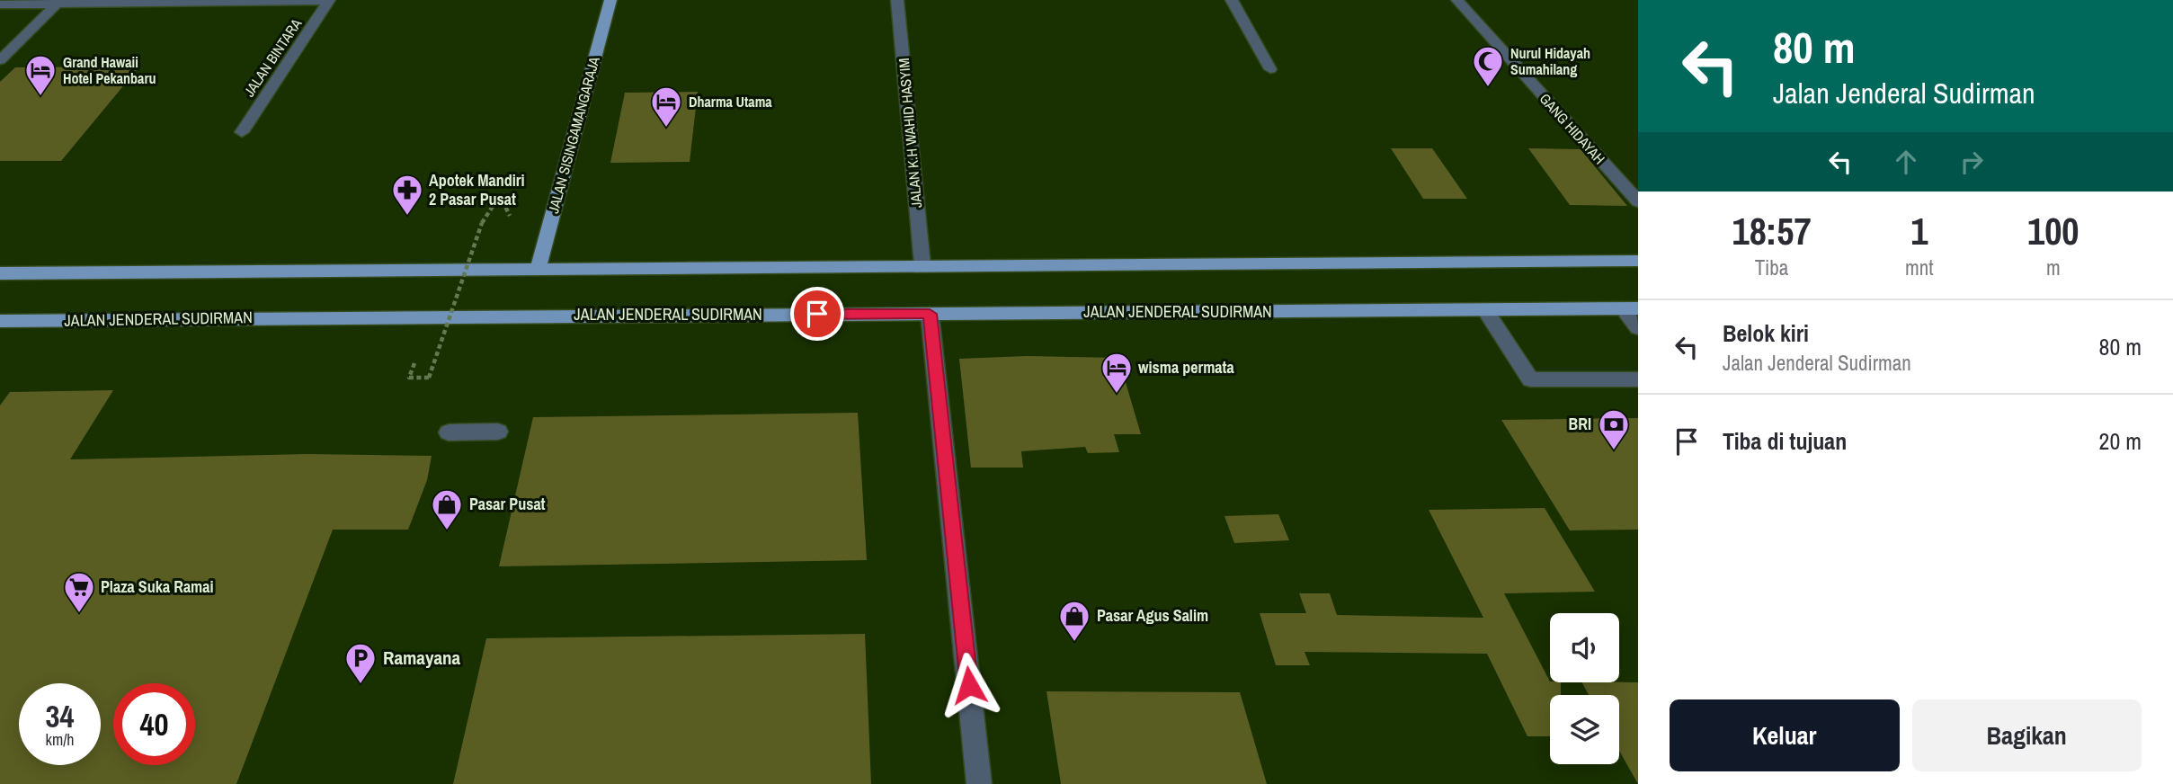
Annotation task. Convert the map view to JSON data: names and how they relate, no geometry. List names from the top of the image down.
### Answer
{
  "streets": {
    "main road": ["JALAN SISINGAMANGARAJA", "JALAN JENDERAL SUDIRMAN"],
    "street": ["JALAN BINTARA", "GANG HIDAYAH", "JALAN K.H WAHID HASYIM"]
  },
  "places": {
    "mosque": ["Nurul Hidayah Sumahilang"],
    "hotel": ["Grand Hawaii Hotel Pekanbaru", "Dharma Utama", "wisma permata"],
    "pharmacy": ["Apotek Mandiri 2 Pasar Pusat"],
    "bank": ["BRI"],
    "shop": ["Pasar Pusat", "Pasar Agus Salim"],
    "supermarket": ["Plaza Suka Ramai"],
    "parking": ["Ramayana"]
  },
  "page": {
    "turn": ["80 m", "Jalan Jenderal Sudirman"],
    "eta": [
      "18:57",
      "Tiba",
      "1",
      "mnt",
      "100",
      "m"
    ],
    "list": [
      {
        "name": "Belok kiri",
        "note": "Jalan Jenderal Sudirman",
        "value": "80 m"
      },
      {
        "name": "Tiba di tujuan",
        "value": "20 m"
      }
    ],
    "speed": "34 km/h",
    "limit": "40",
    "buttons": ["Keluar", "Bagikan"]
  }
}
